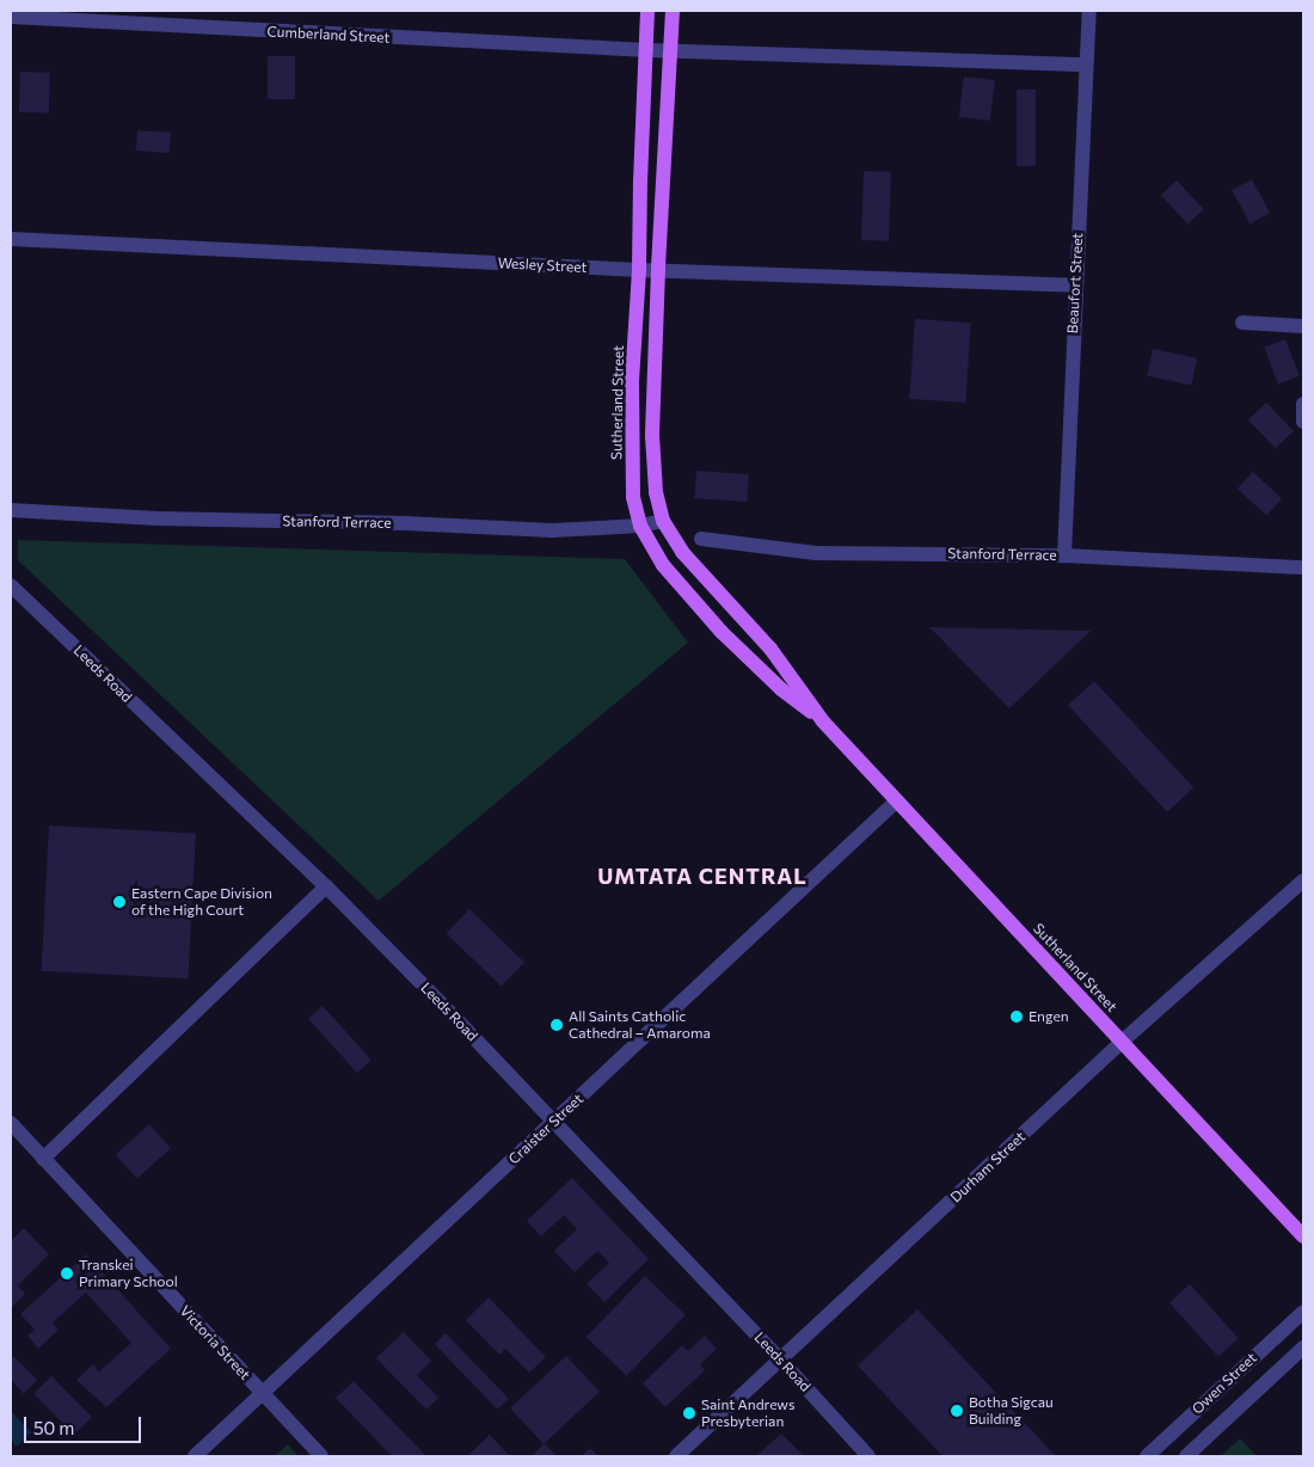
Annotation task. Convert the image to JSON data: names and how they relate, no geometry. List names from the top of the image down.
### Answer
{
  "streets": {
    "main road": ["Sutherland Street"],
    "street": [
      "Cumberland Street",
      "Wesley Street",
      "Beaufort Street",
      "Stanford Terrace",
      "Leeds Road",
      "Craister Street",
      "Durham Street",
      "Victoria Street",
      "Owen Street"
    ]
  },
  "crossings": [
    ["Cumberland Street", "Beaufort Street"],
    ["Cumberland Street", "Sutherland Street"],
    ["Wesley Street", "Beaufort Street"],
    ["Wesley Street", "Sutherland Street"],
    ["Beaufort Street", "Stanford Terrace"],
    ["Sutherland Street", "Stanford Terrace"],
    ["Sutherland Street", "Craister Street"],
    ["Sutherland Street", "Durham Street"],
    ["Leeds Road", "Craister Street"],
    ["Leeds Road", "Durham Street"],
    ["Craister Street", "Victoria Street"]
  ],
  "districts": ["UMTATA CENTRAL"],
  "places": [
    "Eastern Cape Division of the High Court",
    "Engen",
    "All Saints Catholic Cathedral – Amaroma",
    "Transkei Primary School",
    "Botha Sigcau Building",
    "Saint Andrews Presbyterian"
  ],
  "scale_bar": "50 m"
}
